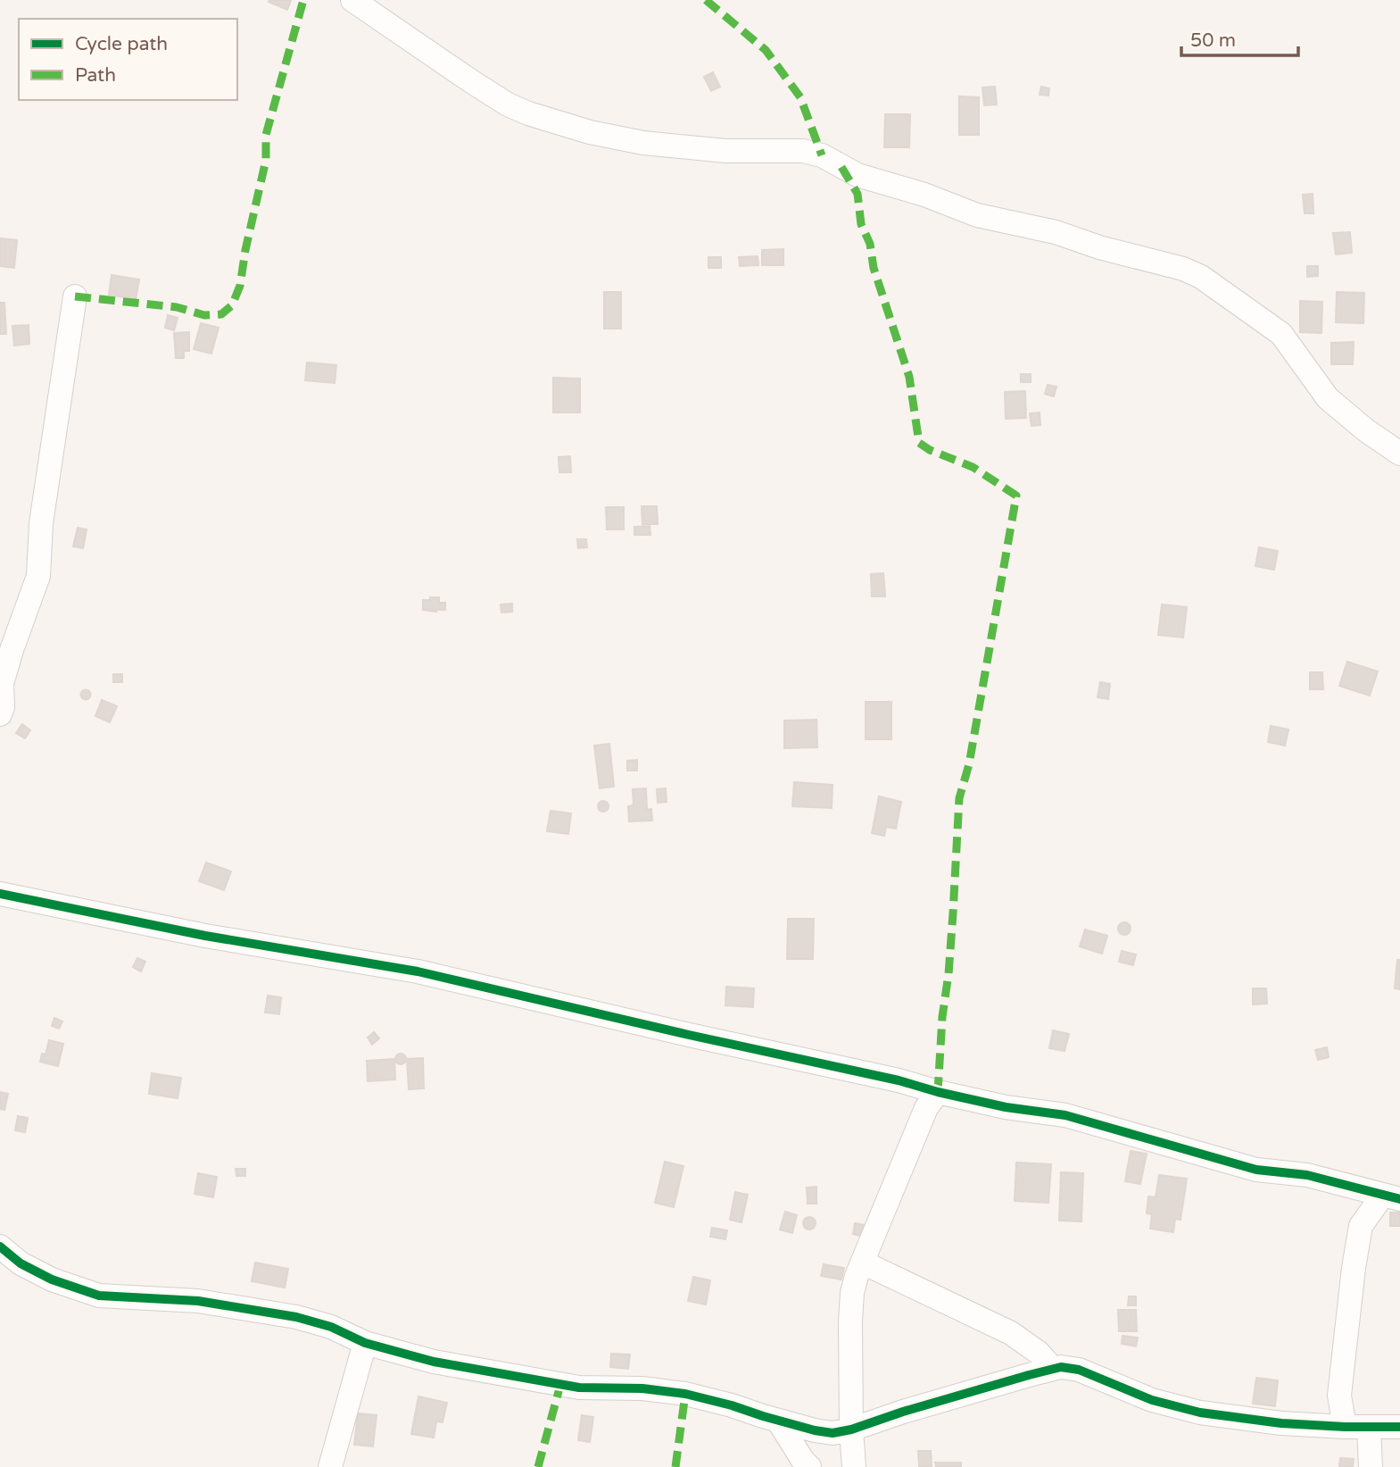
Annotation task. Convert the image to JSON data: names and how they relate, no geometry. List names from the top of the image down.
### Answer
{
  "legend": ["Cycle path", "Path"],
  "scale_bar": "50 m"
}
